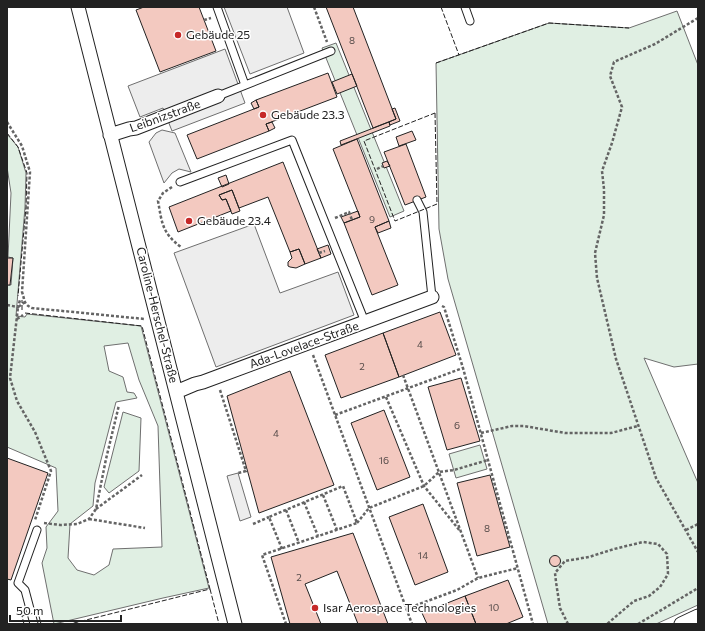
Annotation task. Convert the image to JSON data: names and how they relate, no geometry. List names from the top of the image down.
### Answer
{
  "streets": {
    "street": ["Leibnizstraße", "Caroline-Herschel-Straße", "Ada-Lovelace-Straße"]
  },
  "crossings": [
    ["Leibnizstraße", "Caroline-Herschel-Straße"],
    ["Caroline-Herschel-Straße", "Ada-Lovelace-Straße"]
  ],
  "places": [
    "Gebäude 25",
    "Gebäude 23.3",
    "Gebäude 23.4",
    "Isar Aerospace Technologies"
  ],
  "house_numbers": [
    "8",
    "9",
    "4",
    "2",
    "6",
    "4",
    "16",
    "8",
    "14",
    "2",
    "10"
  ],
  "scale_bar": "50 m"
}
